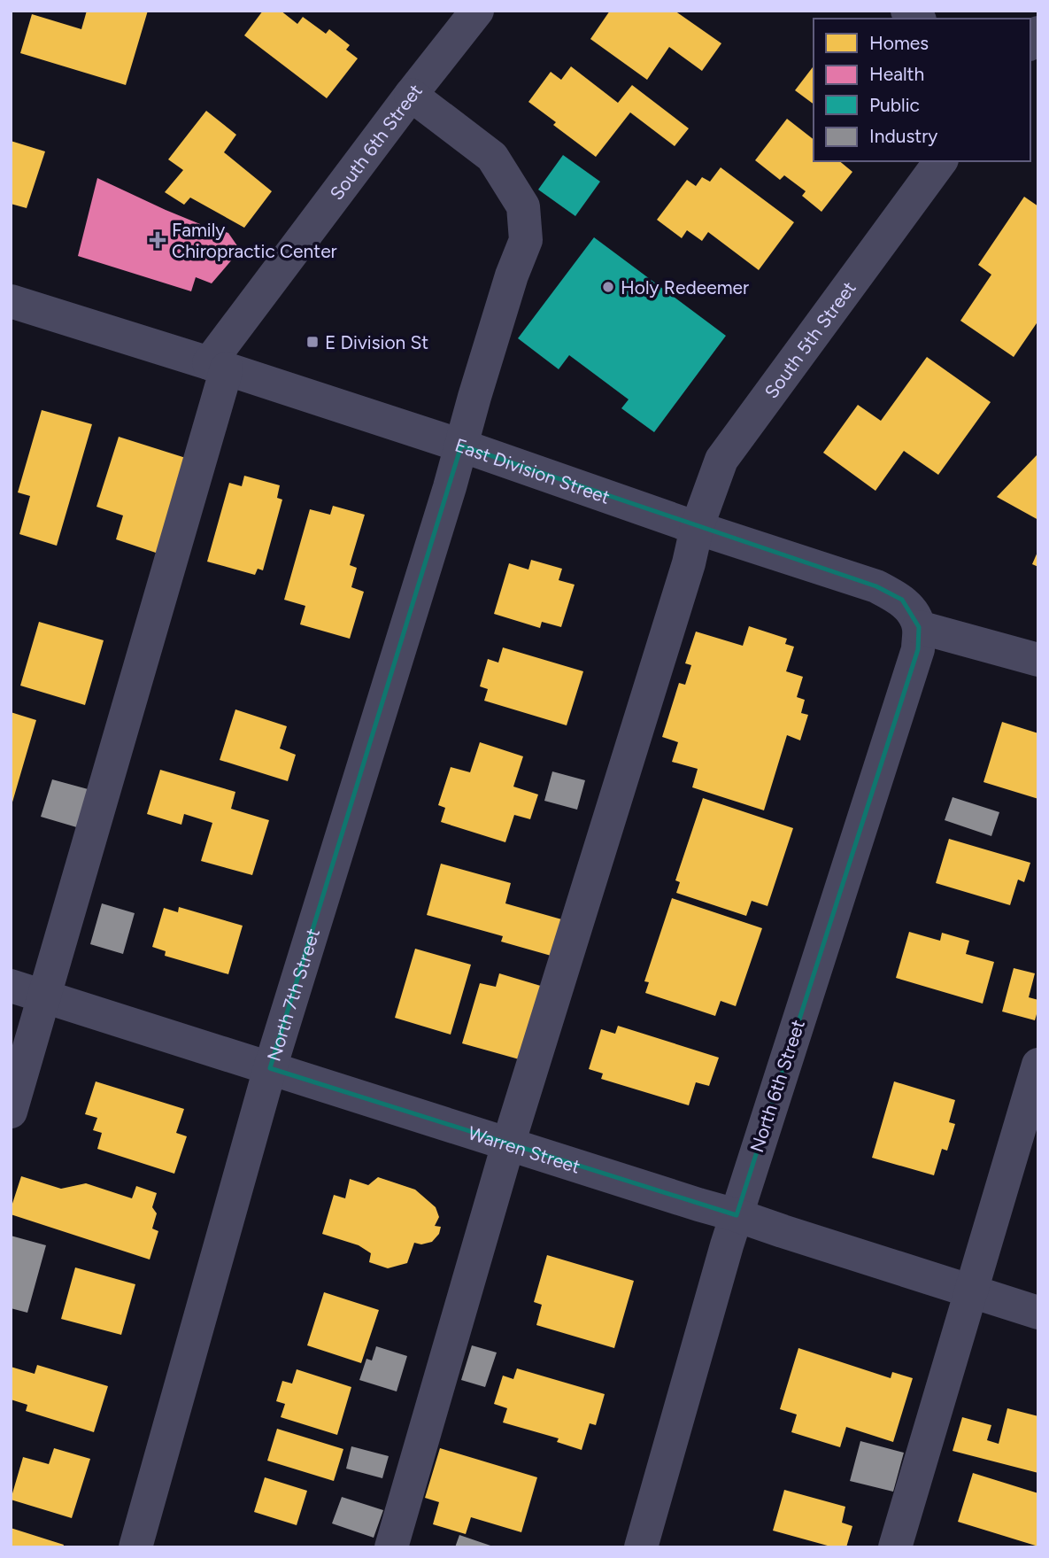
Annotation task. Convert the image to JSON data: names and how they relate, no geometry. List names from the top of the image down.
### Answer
{
  "streets": {
    "street": [
      "South 6th Street",
      "South 5th Street",
      "East Division Street",
      "North 7th Street",
      "North 6th Street",
      "Warren Street"
    ]
  },
  "crossings": [
    ["South 6th Street", "East Division Street"],
    ["South 6th Street", "North 7th Street"],
    ["South 5th Street", "East Division Street"],
    ["South 5th Street", "Warren Street"],
    ["East Division Street", "North 7th Street"],
    ["East Division Street", "North 6th Street"],
    ["North 7th Street", "Warren Street"],
    ["North 6th Street", "Warren Street"]
  ],
  "places": {
    "health": ["Family Chiropractic Center"],
    "other": ["Holy Redeemer"],
    "transit": ["E Division St"]
  },
  "legend": [
    "Homes",
    "Health",
    "Public",
    "Industry"
  ]
}
